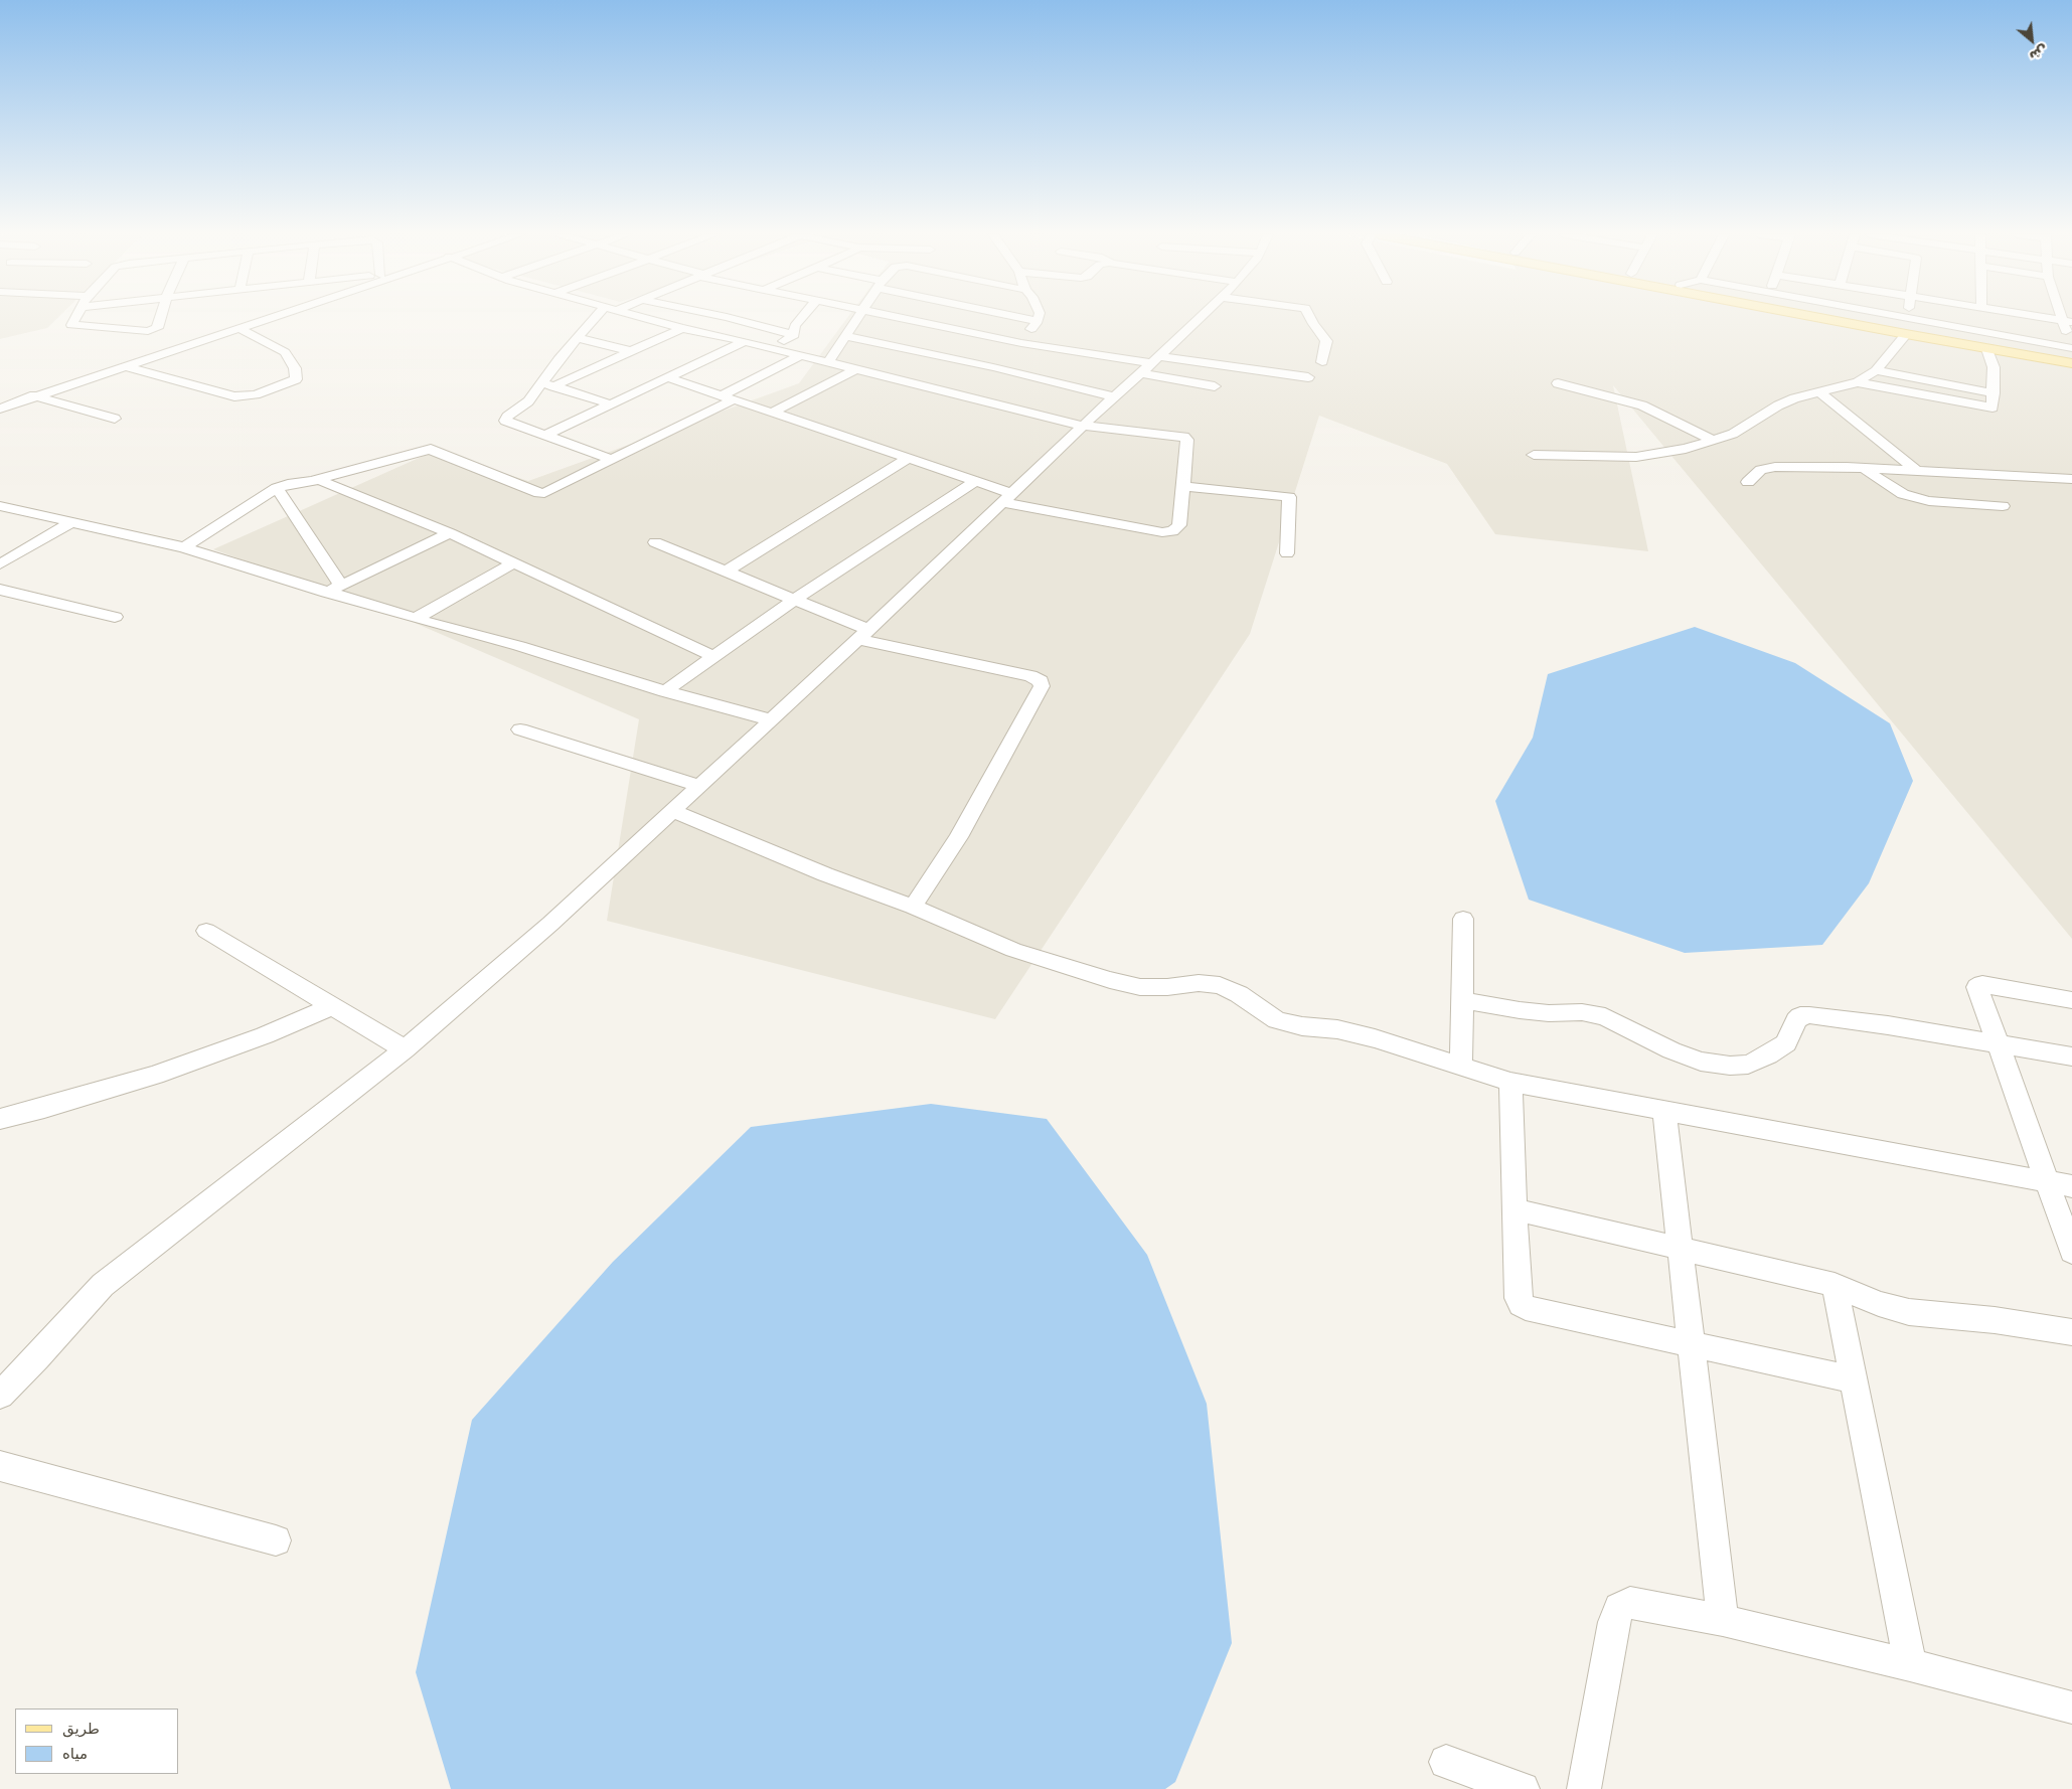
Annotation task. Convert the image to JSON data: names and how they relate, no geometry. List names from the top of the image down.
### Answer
{
  "legend": ["طريق", "مياه"],
  "north": "bottom right"
}
